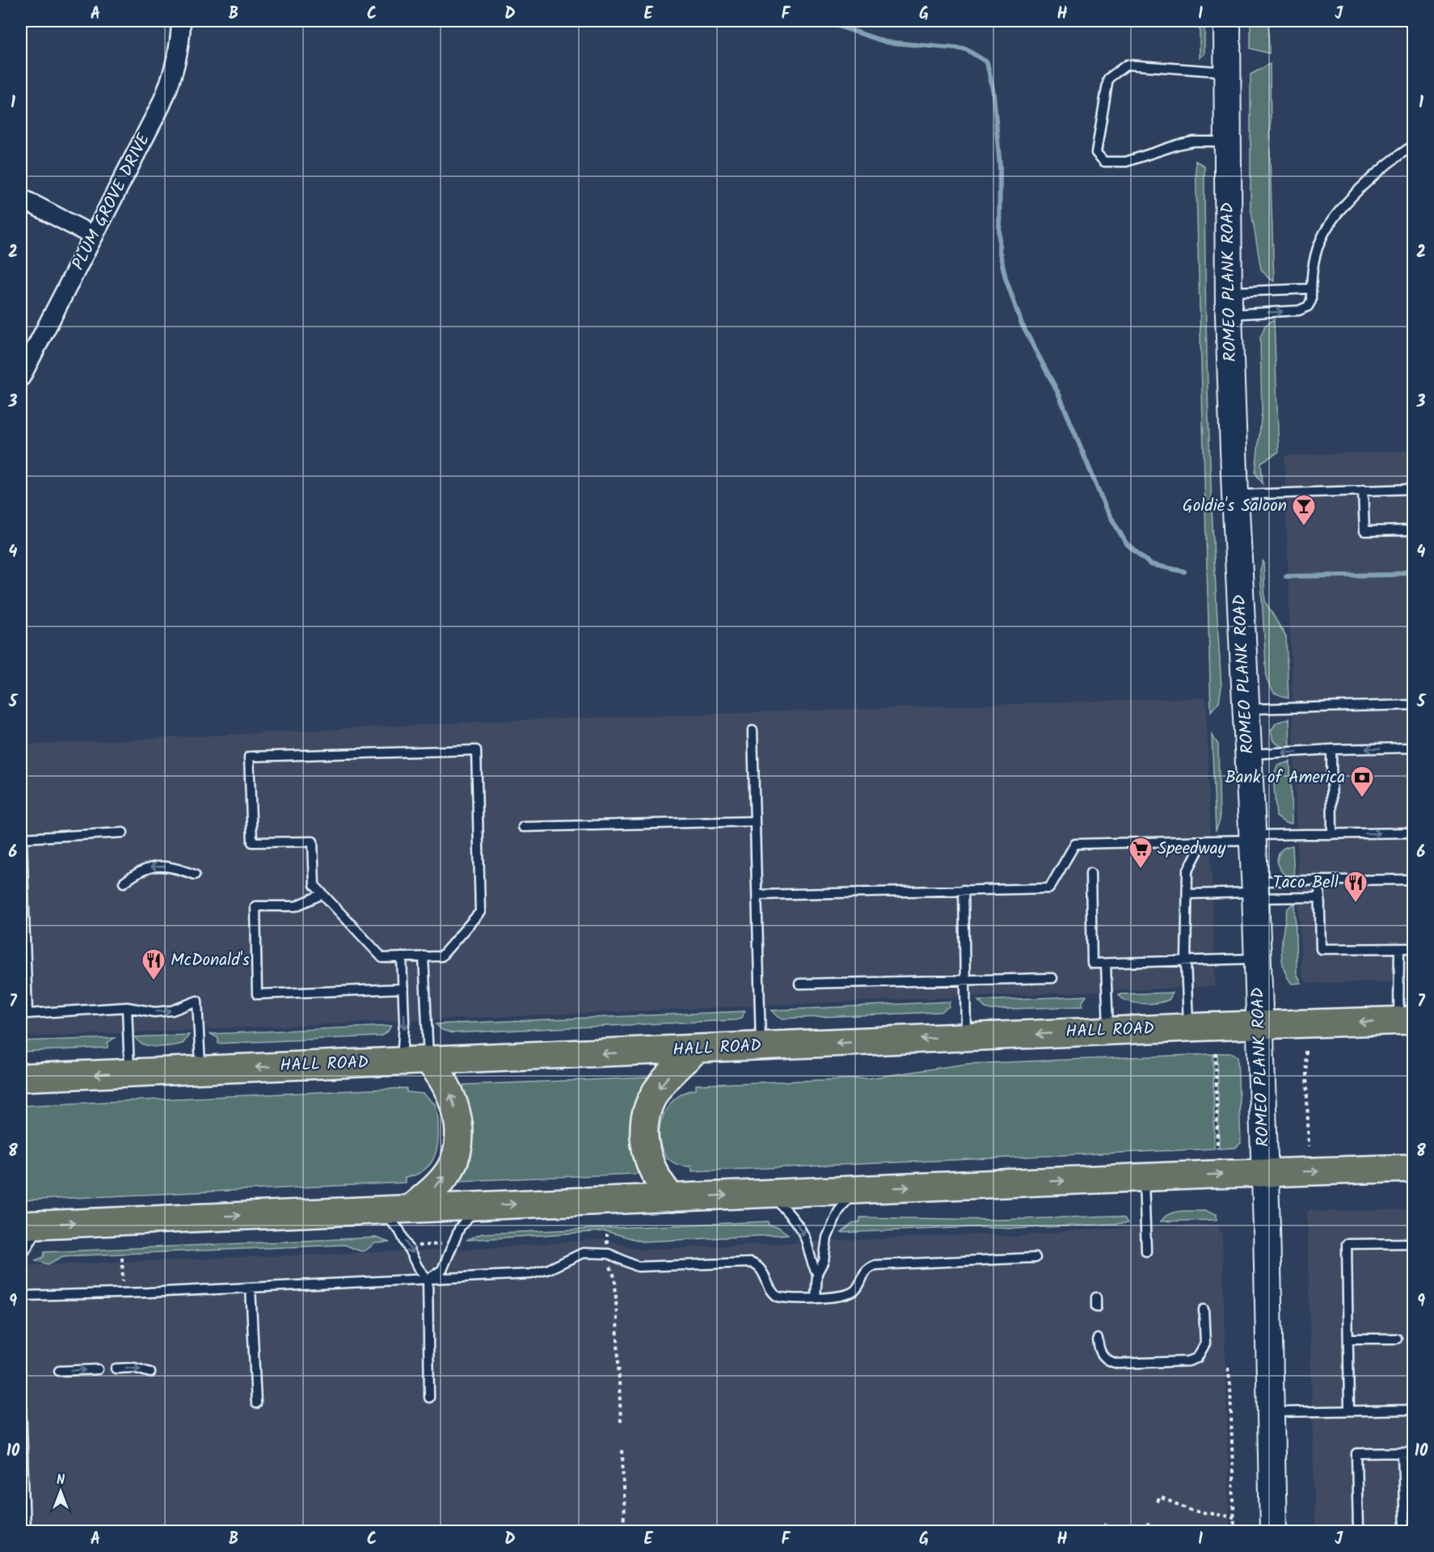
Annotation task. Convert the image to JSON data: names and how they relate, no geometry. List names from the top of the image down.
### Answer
{
  "streets": {
    "highway": ["HALL ROAD"],
    "main road": ["ROMEO PLANK ROAD"],
    "street": ["PLUM GROVE DRIVE"]
  },
  "crossings": [
    ["ROMEO PLANK ROAD", "HALL ROAD"]
  ],
  "places": {
    "bar": ["Goldie's Saloon"],
    "bank": ["Bank of America"],
    "supermarket": ["Speedway"],
    "restaurant": ["Taco Bell", "McDonald's"]
  },
  "north": "top",
  "grid": {
    "columns": [
      "A",
      "B",
      "C",
      "D",
      "E",
      "F",
      "G",
      "H",
      "I",
      "J"
    ],
    "rows": [
      "1",
      "2",
      "3",
      "4",
      "5",
      "6",
      "7",
      "8",
      "9",
      "10"
    ]
  }
}
